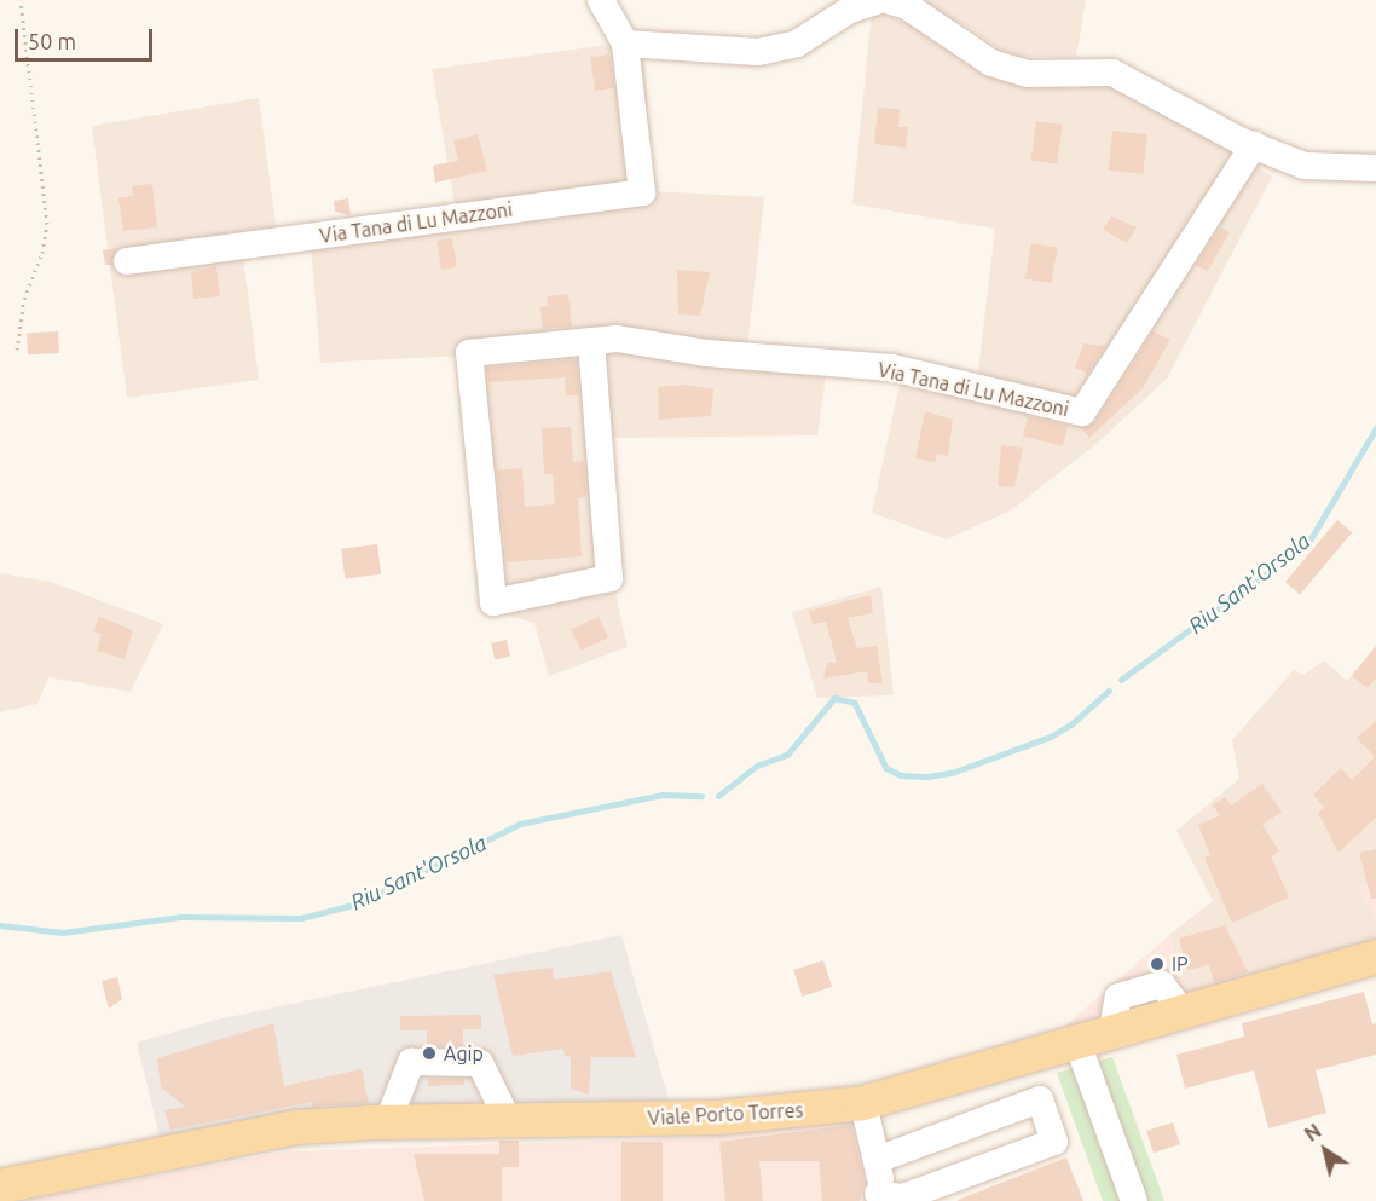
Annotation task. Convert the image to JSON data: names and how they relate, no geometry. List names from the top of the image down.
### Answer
{
  "streets": {
    "main road": ["Viale Porto Torres"],
    "street": ["Via Tana di Lu Mazzoni"]
  },
  "water": ["Riu Sant'Orsola"],
  "places": ["IP", "Agip"],
  "scale_bar": "50 m",
  "north": "top left"
}
